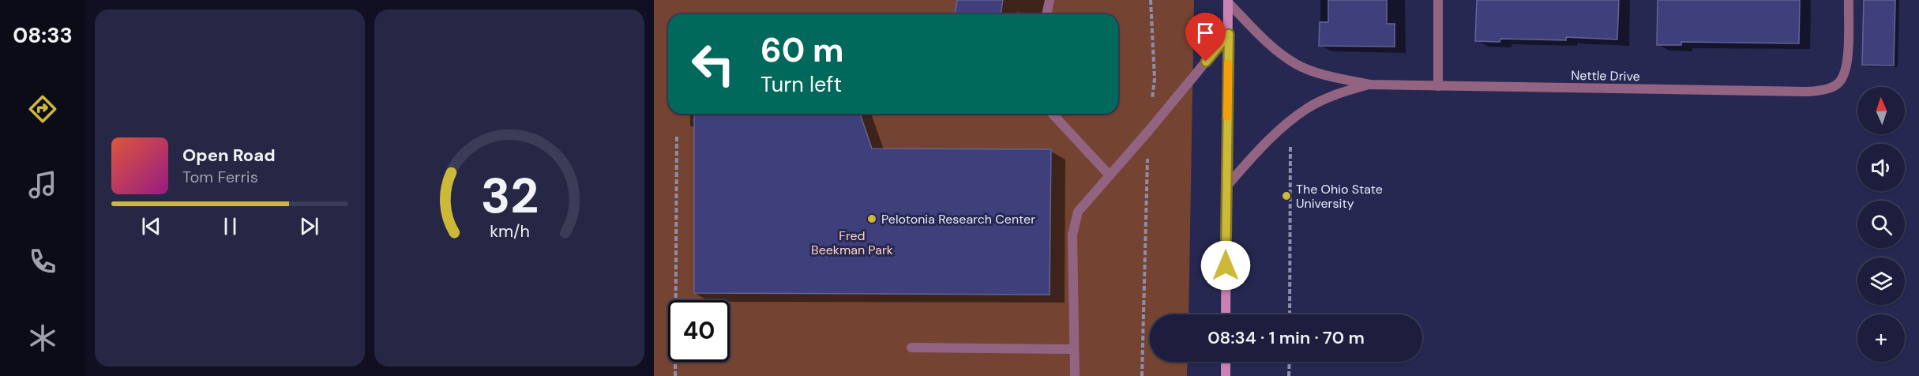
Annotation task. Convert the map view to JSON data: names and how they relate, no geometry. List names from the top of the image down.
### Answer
{
  "streets": {
    "street": ["Nettle Drive"]
  },
  "parks": ["Fred Beekman Park"],
  "places": ["The Ohio State University", "Pelotonia Research Center"],
  "north": "top",
  "page": {
    "tabs": "08:33",
    "turn": ["60 m", "Turn left"],
    "map_buttons": "+",
    "song": ["Open Road", "Tom Ferris"],
    "limit": "40",
    "trip": "08:34 · 1 min · 70 m",
    "gauge": ["32", "km/h"]
  }
}
